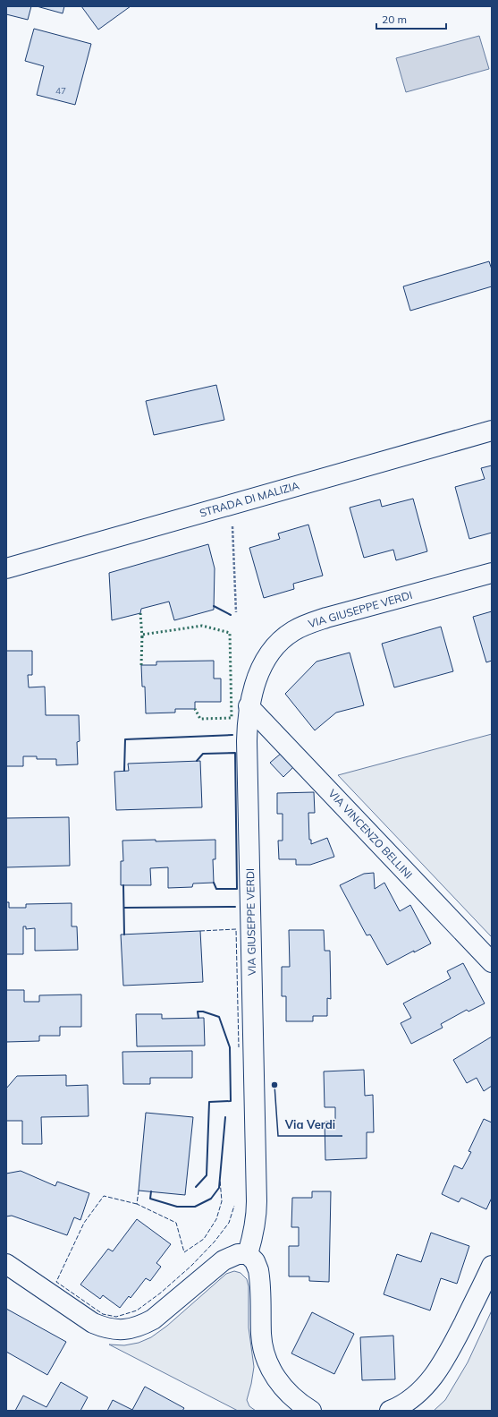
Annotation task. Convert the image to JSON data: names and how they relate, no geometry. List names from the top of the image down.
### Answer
{
  "streets": {
    "street": ["STRADA DI MALIZIA", "VIA GIUSEPPE VERDI", "VIA VINCENZO BELLINI"]
  },
  "crossings": [
    ["VIA GIUSEPPE VERDI", "VIA VINCENZO BELLINI"]
  ],
  "places": ["Via Verdi"],
  "house_numbers": ["47"],
  "scale_bar": "20 m"
}
